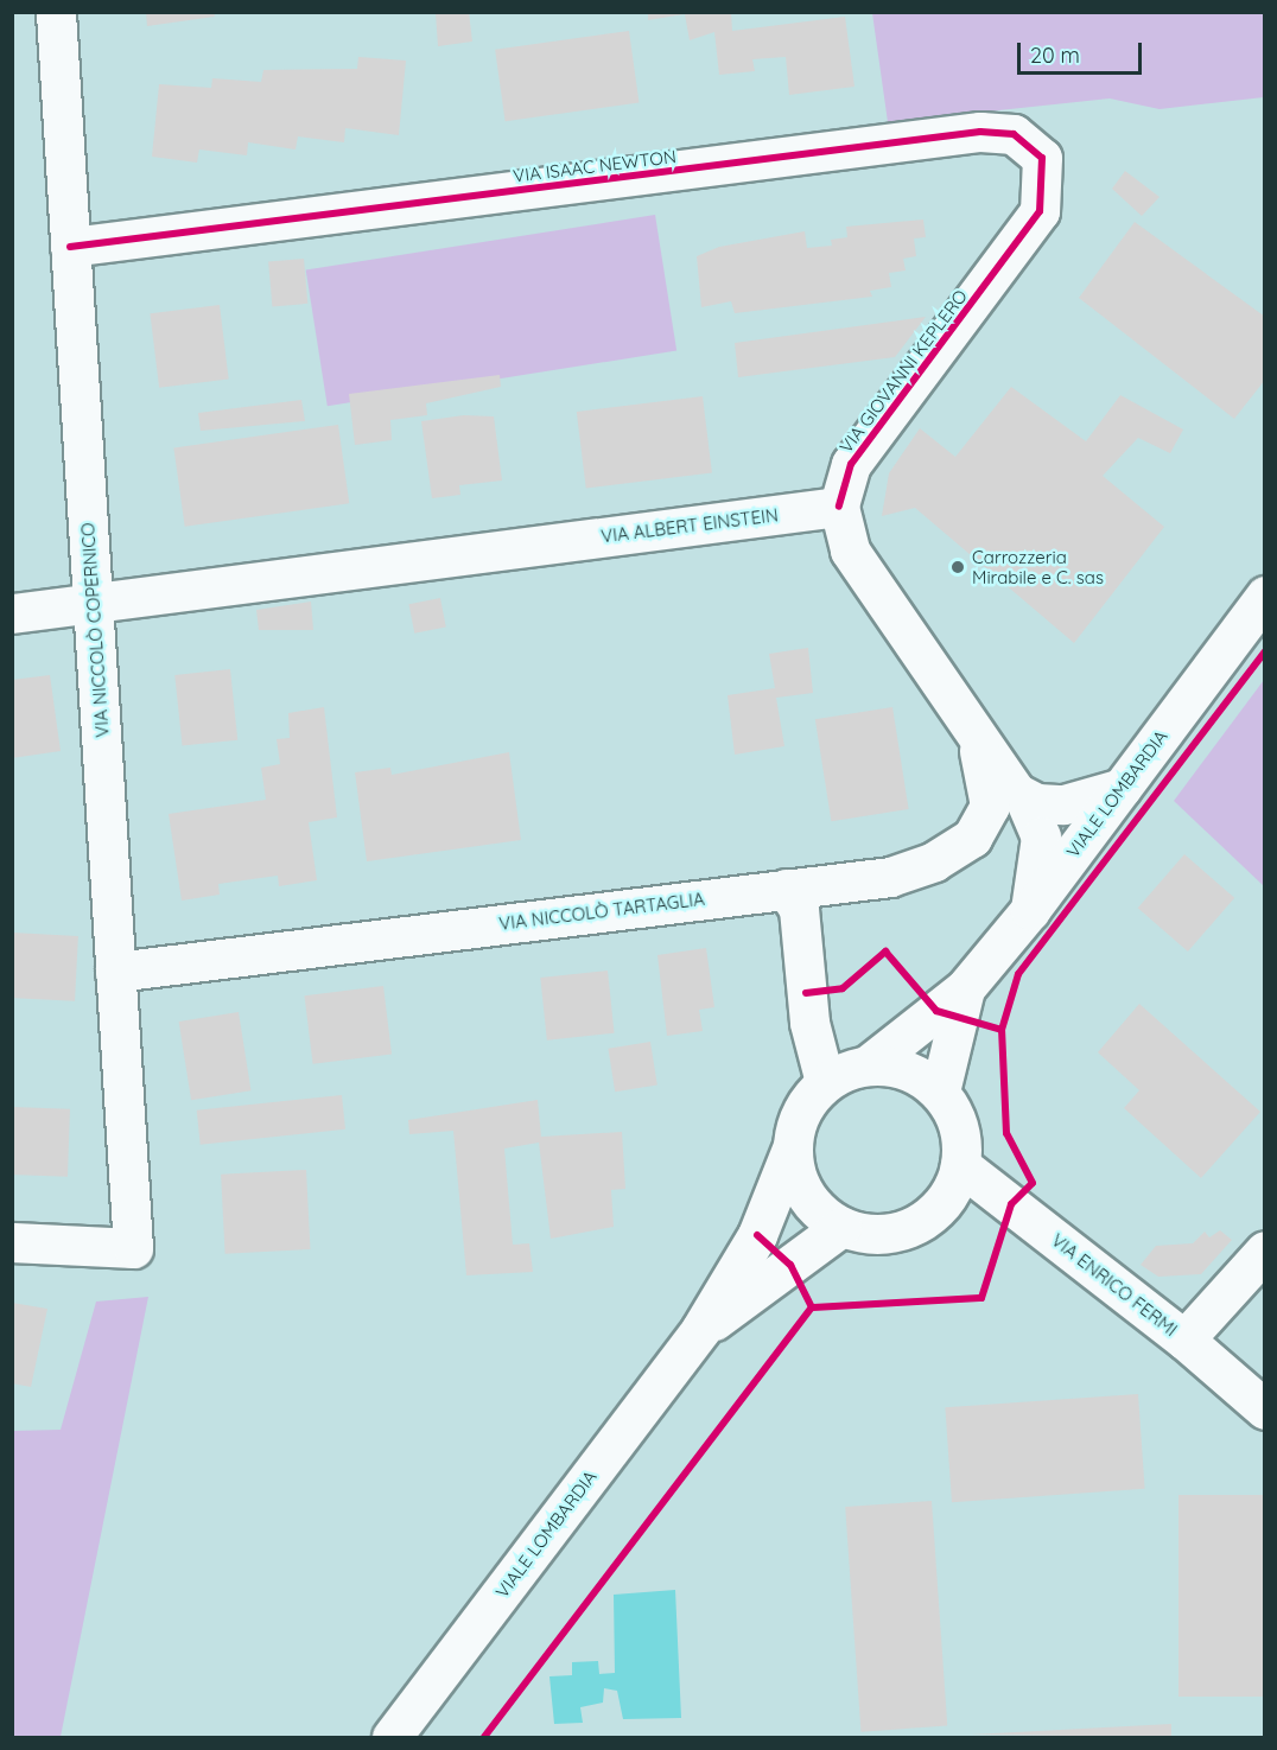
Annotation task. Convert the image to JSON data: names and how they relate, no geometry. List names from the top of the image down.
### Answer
{
  "streets": {
    "street": [
      "VIA ISAAC NEWTON",
      "VIA GIOVANNI KEPLERO",
      "VIA ALBERT EINSTEIN",
      "VIA NICCOLÒ COPERNICO",
      "VIALE LOMBARDIA",
      "VIA NICCOLÒ TARTAGLIA",
      "VIA ENRICO FERMI"
    ]
  },
  "crossings": [
    ["VIA ISAAC NEWTON", "VIA GIOVANNI KEPLERO"],
    ["VIA ISAAC NEWTON", "VIA NICCOLÒ COPERNICO"],
    ["VIA GIOVANNI KEPLERO", "VIA ALBERT EINSTEIN"],
    ["VIA ALBERT EINSTEIN", "VIA NICCOLÒ COPERNICO"],
    ["VIA NICCOLÒ COPERNICO", "VIA NICCOLÒ TARTAGLIA"],
    ["VIALE LOMBARDIA", "VIA ENRICO FERMI"]
  ],
  "places": ["Carrozzeria Mirabile e C. sas"],
  "scale_bar": "20 m"
}
